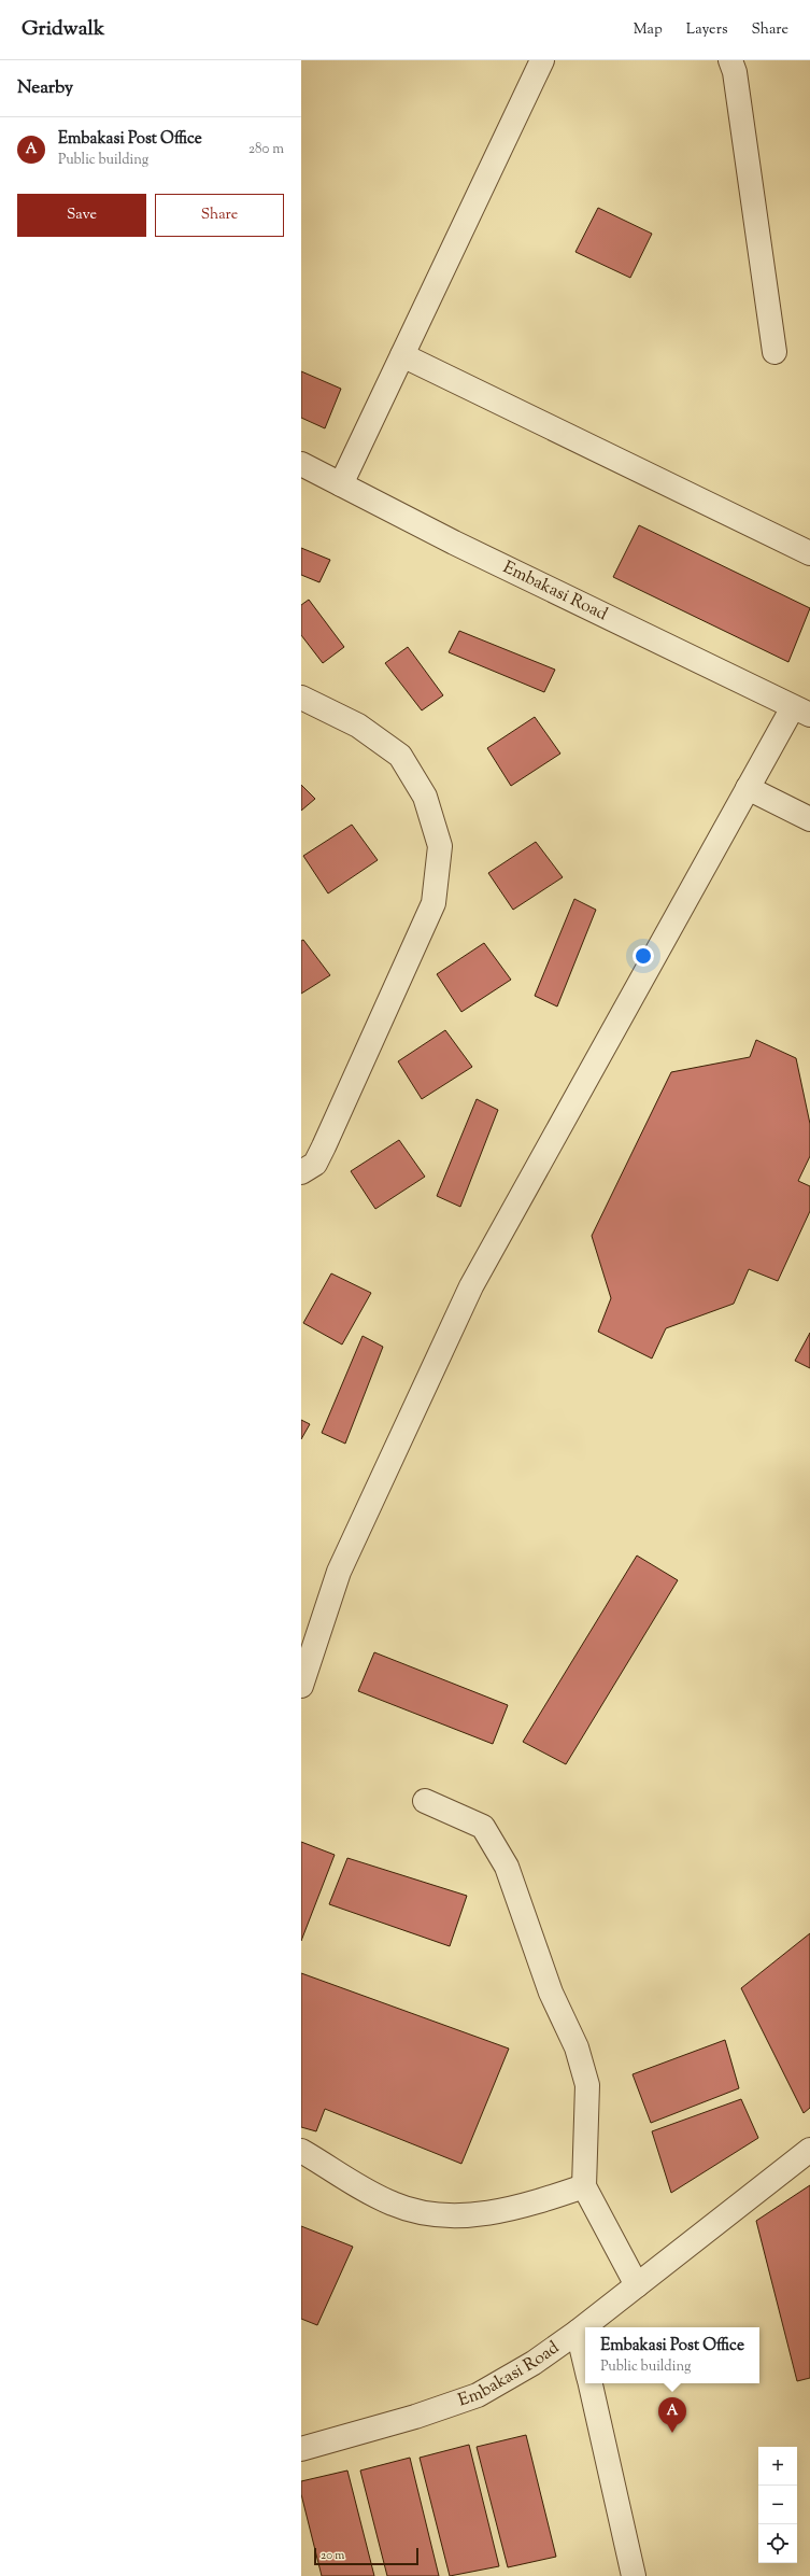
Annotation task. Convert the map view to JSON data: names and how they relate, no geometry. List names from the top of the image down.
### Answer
{
  "streets": {
    "street": ["Embakasi Road"]
  },
  "scale_bar": "20 m",
  "page": {
    "header": "Gridwalk",
    "nav": ["Map", "Layers", "Share"],
    "heading": "Nearby",
    "list": [
      {
        "mark": "A",
        "name": "Embakasi Post Office",
        "note": "Public building",
        "value": "280 m"
      }
    ],
    "buttons": ["Save", "Share"],
    "popup": ["Embakasi Post Office", "Public building"],
    "pins": "A",
    "map_buttons": ["+", "−"],
    "scale": "20 m"
  }
}
